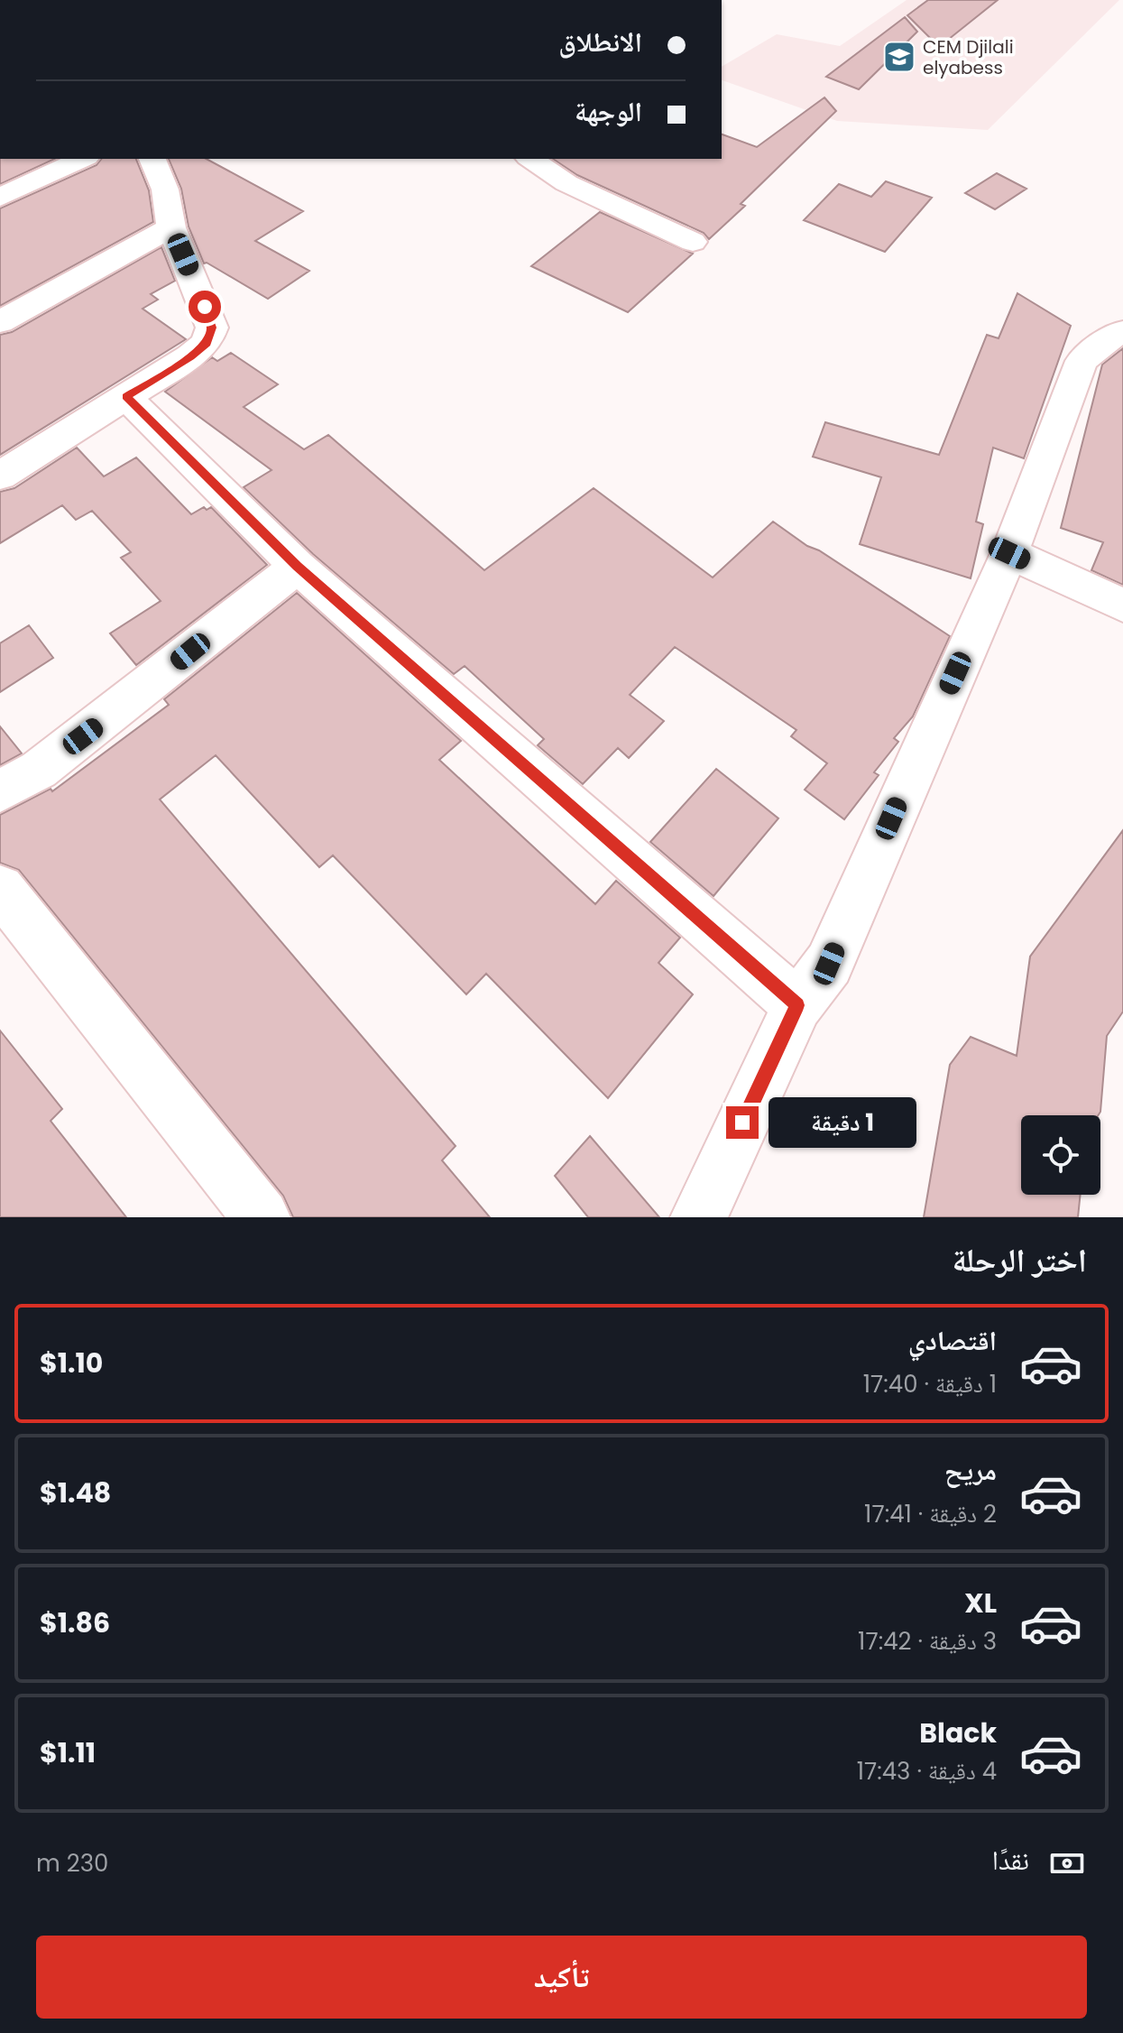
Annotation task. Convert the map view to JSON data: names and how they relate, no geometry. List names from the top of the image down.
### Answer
{
  "places": {
    "school or university": ["CEM Djilali elyabess"]
  },
  "page": {
    "banner": ["الانطلاق", "الوجهة"],
    "bubble": "1 دقيقة",
    "heading": "اختر الرحلة",
    "list": [
      {
        "name": "اقتصادي",
        "note": "1 دقيقة · 17:40",
        "value": "$1.10"
      },
      {
        "name": "مريح",
        "note": "2 دقيقة · 17:41",
        "value": "$1.48"
      },
      {
        "name": "XL",
        "note": "3 دقيقة · 17:42",
        "value": "$1.86"
      },
      {
        "name": "Black",
        "note": "4 دقيقة · 17:43",
        "value": "$1.11"
      }
    ],
    "pay": ["نقدًا", "230 m"],
    "buttons": "تأكيد"
  }
}
